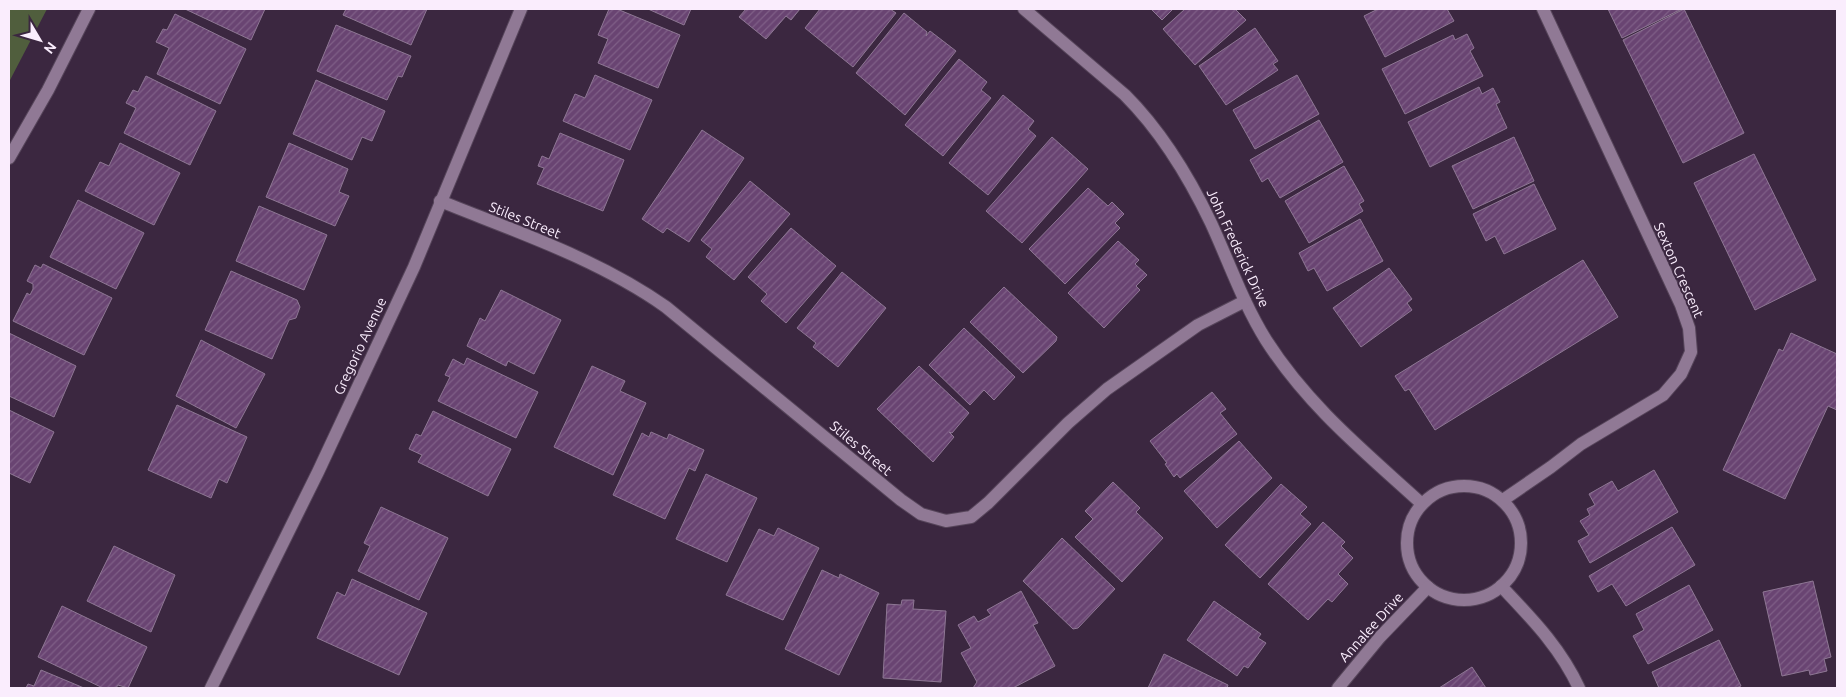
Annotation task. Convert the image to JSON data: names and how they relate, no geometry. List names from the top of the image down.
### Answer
{
  "streets": {
    "street": [
      "Stiles Street",
      "John Frederick Drive",
      "Sexton Crescent",
      "Gregorio Avenue",
      "Annalee Drive"
    ]
  },
  "crossings": [
    ["Stiles Street", "John Frederick Drive"],
    ["Stiles Street", "Gregorio Avenue"],
    ["John Frederick Drive", "Sexton Crescent"],
    ["John Frederick Drive", "Annalee Drive"],
    ["Sexton Crescent", "Annalee Drive"]
  ],
  "north": "bottom right"
}
